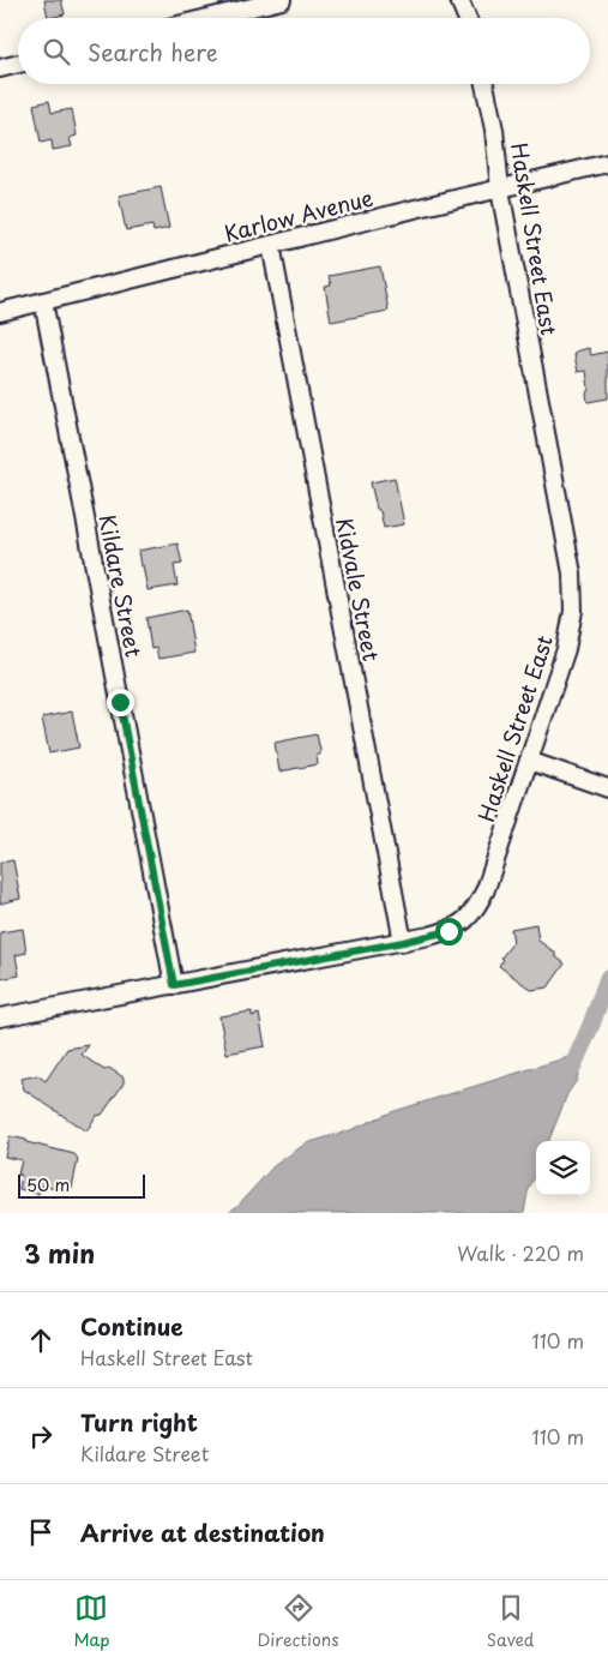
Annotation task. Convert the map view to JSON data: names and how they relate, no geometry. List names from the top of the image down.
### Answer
{
  "streets": {
    "street": [
      "Karlow Avenue",
      "Haskell Street East",
      "Kildare Street",
      "Kidvale Street"
    ]
  },
  "crossings": [
    ["Karlow Avenue", "Haskell Street East"],
    ["Karlow Avenue", "Kildare Street"],
    ["Karlow Avenue", "Kidvale Street"],
    ["Haskell Street East", "Kildare Street"],
    ["Haskell Street East", "Kidvale Street"]
  ],
  "scale_bar": "50 m",
  "page": {
    "search": "Search here",
    "scale": "50 m",
    "heading": ["3 min", "Walk · 220 m"],
    "list": [
      ["Continue", "Haskell Street East", "110 m"],
      ["Turn right", "Kildare Street", "110 m"],
      "Arrive at destination"
    ],
    "nav": ["Map", "Directions", "Saved"]
  }
}
